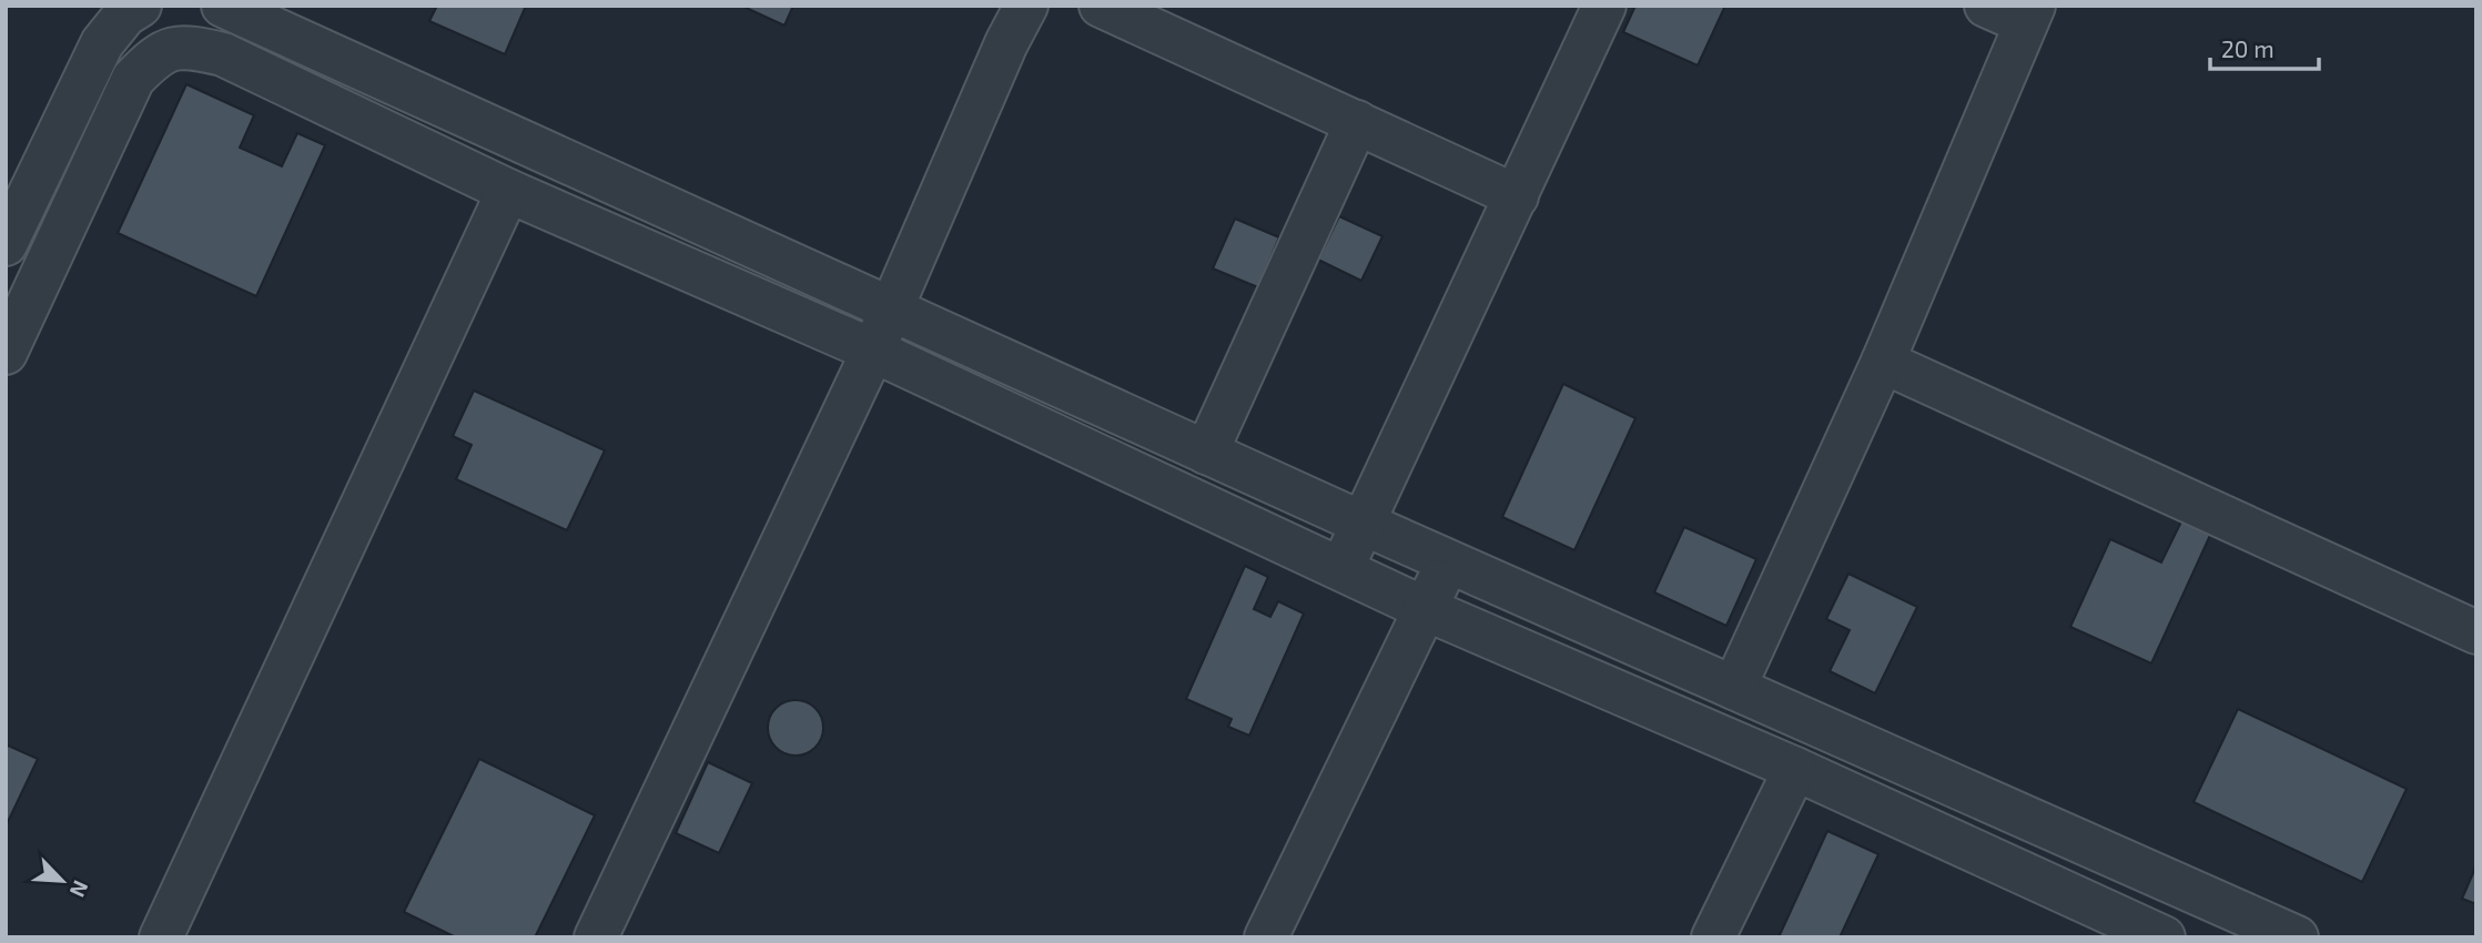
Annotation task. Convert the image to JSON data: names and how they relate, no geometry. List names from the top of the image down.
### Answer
{
  "scale_bar": "20 m",
  "north": "bottom right"
}
